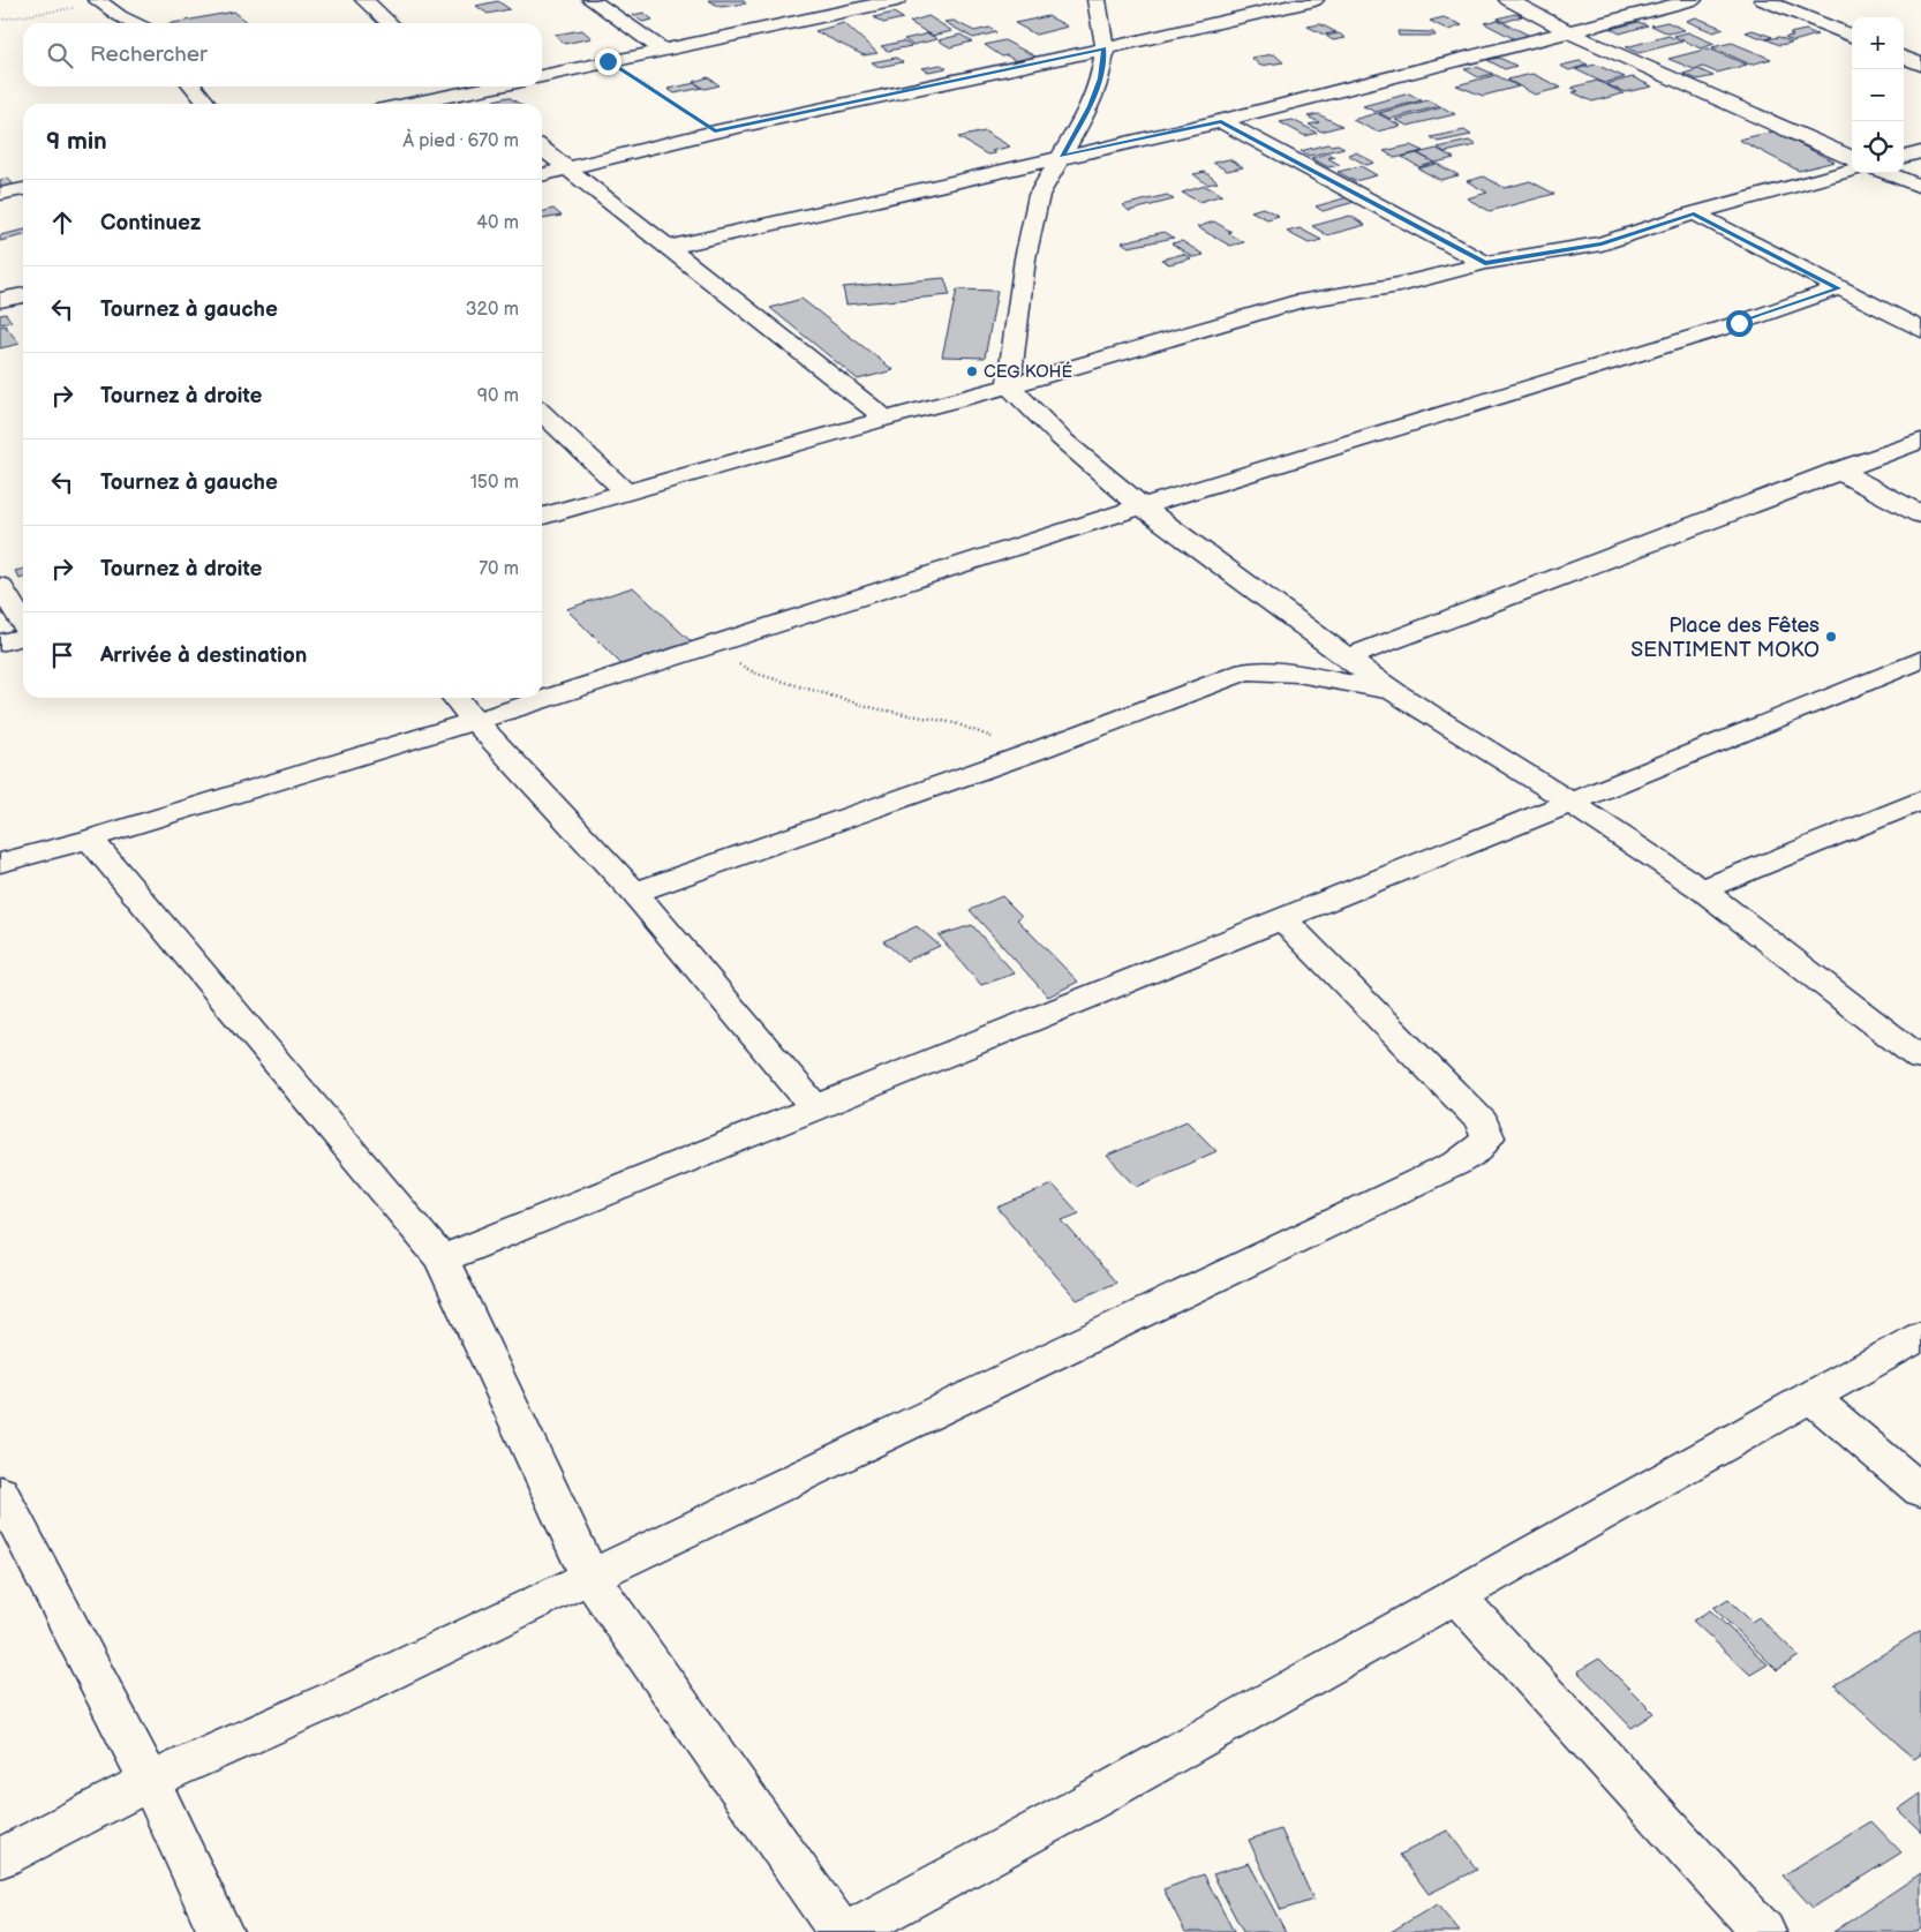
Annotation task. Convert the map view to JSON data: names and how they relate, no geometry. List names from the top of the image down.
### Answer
{
  "places": ["CEG KOHÉ", "Place des Fêtes SENTIMENT MOKO"],
  "page": {
    "map_buttons": ["+", "−"],
    "search": "Rechercher",
    "heading": ["9 min", "À pied · 670 m"],
    "list": [
      ["Continuez", "40 m"],
      ["Tournez à gauche", "320 m"],
      ["Tournez à droite", "90 m"],
      ["Tournez à gauche", "150 m"],
      ["Tournez à droite", "70 m"],
      "Arrivée à destination"
    ]
  }
}
